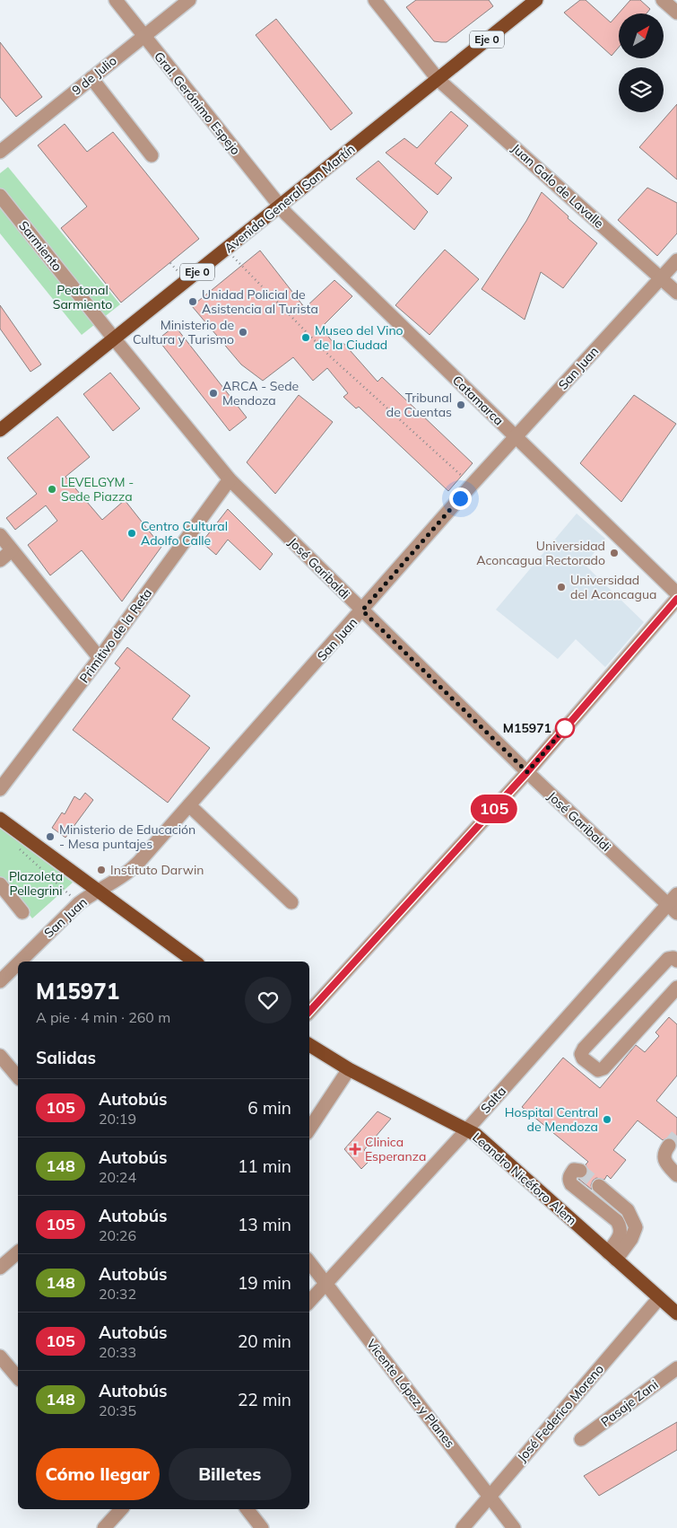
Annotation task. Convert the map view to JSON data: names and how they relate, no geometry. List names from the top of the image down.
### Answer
{
  "streets": {
    "main road": ["Eje 0", "Avenida General San Martín", "Leandro Nicéforo Alem"],
    "street": [
      "9 de Julio",
      "Gral. Gerónimo Espejo",
      "Juan Galo de Lavalle",
      "Sarmiento",
      "San Juan",
      "Catamarca",
      "José Garibaldi",
      "Primitivo de la Reta",
      "Salta",
      "Vicente López y Planes",
      "Pasaje Zani",
      "José Federico Moreno"
    ]
  },
  "crossings": [
    ["9 de Julio", "Gral. Gerónimo Espejo"],
    ["Gral. Gerónimo Espejo", "Avenida General San Martín"],
    ["Gral. Gerónimo Espejo", "Catamarca"],
    ["Juan Galo de Lavalle", "Avenida General San Martín"],
    ["Juan Galo de Lavalle", "San Juan"],
    ["Avenida General San Martín", "Sarmiento"],
    ["Avenida General San Martín", "Catamarca"],
    ["Avenida General San Martín", "José Garibaldi"],
    ["Sarmiento", "José Garibaldi"],
    ["San Juan", "Catamarca"],
    ["San Juan", "José Garibaldi"],
    ["José Garibaldi", "Primitivo de la Reta"],
    ["José Garibaldi", "Salta"],
    ["Salta", "Leandro Nicéforo Alem"],
    ["Salta", "Vicente López y Planes"],
    ["Leandro Nicéforo Alem", "José Federico Moreno"],
    ["Vicente López y Planes", "José Federico Moreno"]
  ],
  "parks": ["Peatonal Sarmiento", "Plazoleta Pellegrini"],
  "places": {
    "other": [
      "Unidad Policial de Asistencia al Turista",
      "Ministerio de Cultura y Turismo",
      "Museo del Vino de la Ciudad",
      "ARCA - Sede Mendoza",
      "Tribunal de Cuentas",
      "LEVELGYM - Sede Piazza",
      "Centro Cultural Adolfo Calle",
      "Universidad Aconcagua Rectorado",
      "Universidad del Aconcagua",
      "M15971",
      "Ministerio de Educación - Mesa puntajes",
      "Instituto Darwin",
      "Hospital Central de Mendoza"
    ],
    "health": ["Clinica Esperanza"]
  },
  "lines": ["bus line 105"],
  "north": "top right",
  "page": {
    "on_map": "105",
    "heading": [
      ["M15971", "A pie · 4 min · 260 m"],
      "Salidas"
    ],
    "list": [
      {
        "mark": "105",
        "name": "Autobús",
        "note": "20:19",
        "value": "6 min"
      },
      {
        "mark": "148",
        "name": "Autobús",
        "note": "20:24",
        "value": "11 min"
      },
      {
        "mark": "105",
        "name": "Autobús",
        "note": "20:26",
        "value": "13 min"
      },
      {
        "mark": "148",
        "name": "Autobús",
        "note": "20:32",
        "value": "19 min"
      },
      {
        "mark": "105",
        "name": "Autobús",
        "note": "20:33",
        "value": "20 min"
      },
      {
        "mark": "148",
        "name": "Autobús",
        "note": "20:35",
        "value": "22 min"
      }
    ],
    "buttons": ["Cómo llegar", "Billetes"]
  }
}
